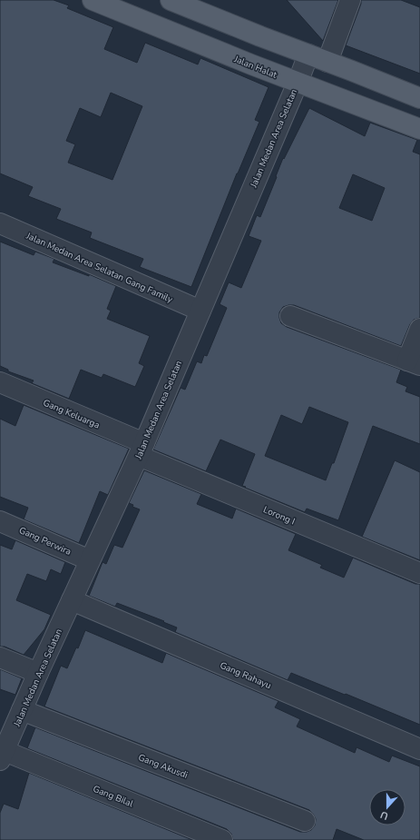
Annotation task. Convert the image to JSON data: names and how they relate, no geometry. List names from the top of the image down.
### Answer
{
  "streets": {
    "main road": ["Jalan Halat"],
    "street": [
      "Jalan Medan Area Selatan",
      "Jalan Medan Area Selatan Gang Family",
      "Gang Keluarga",
      "Lorong I",
      "Gang Perwira",
      "Gang Rahayu",
      "Gang Akusdi",
      "Gang Bilal"
    ]
  },
  "crossings": [
    ["Jalan Halat", "Jalan Medan Area Selatan"],
    ["Jalan Medan Area Selatan", "Jalan Medan Area Selatan Gang Family"],
    ["Jalan Medan Area Selatan", "Gang Keluarga"],
    ["Jalan Medan Area Selatan", "Lorong I"],
    ["Jalan Medan Area Selatan", "Gang Perwira"],
    ["Jalan Medan Area Selatan", "Gang Rahayu"],
    ["Jalan Medan Area Selatan", "Gang Akusdi"],
    ["Jalan Medan Area Selatan", "Gang Bilal"],
    ["Gang Keluarga", "Lorong I"]
  ],
  "north": "bottom"
}
